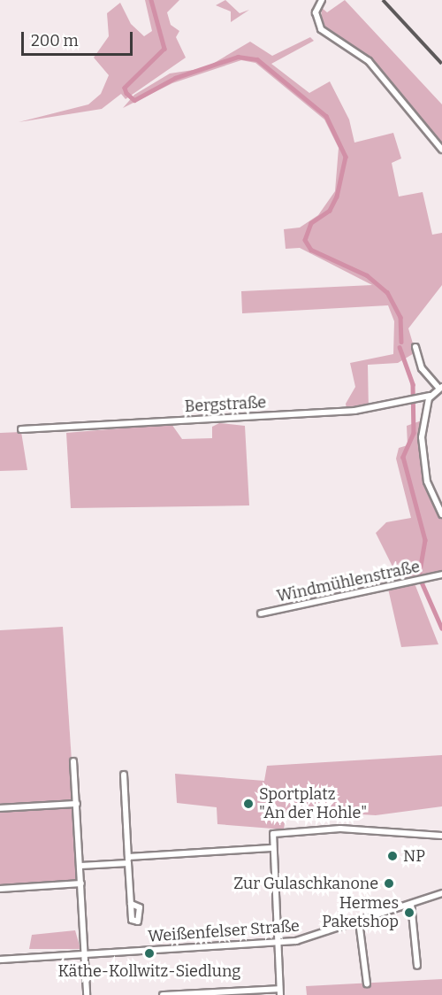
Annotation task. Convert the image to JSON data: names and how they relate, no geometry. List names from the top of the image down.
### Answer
{
  "streets": {
    "street": ["Bergstraße", "Windmühlenstraße", "Weißenfelser Straße"]
  },
  "places": [
    "Sportplatz \"An der Hohle\"",
    "NP",
    "Zur Gulaschkanone",
    "Hermes Paketshop",
    "Käthe-Kollwitz-Siedlung"
  ],
  "scale_bar": "200 m"
}
